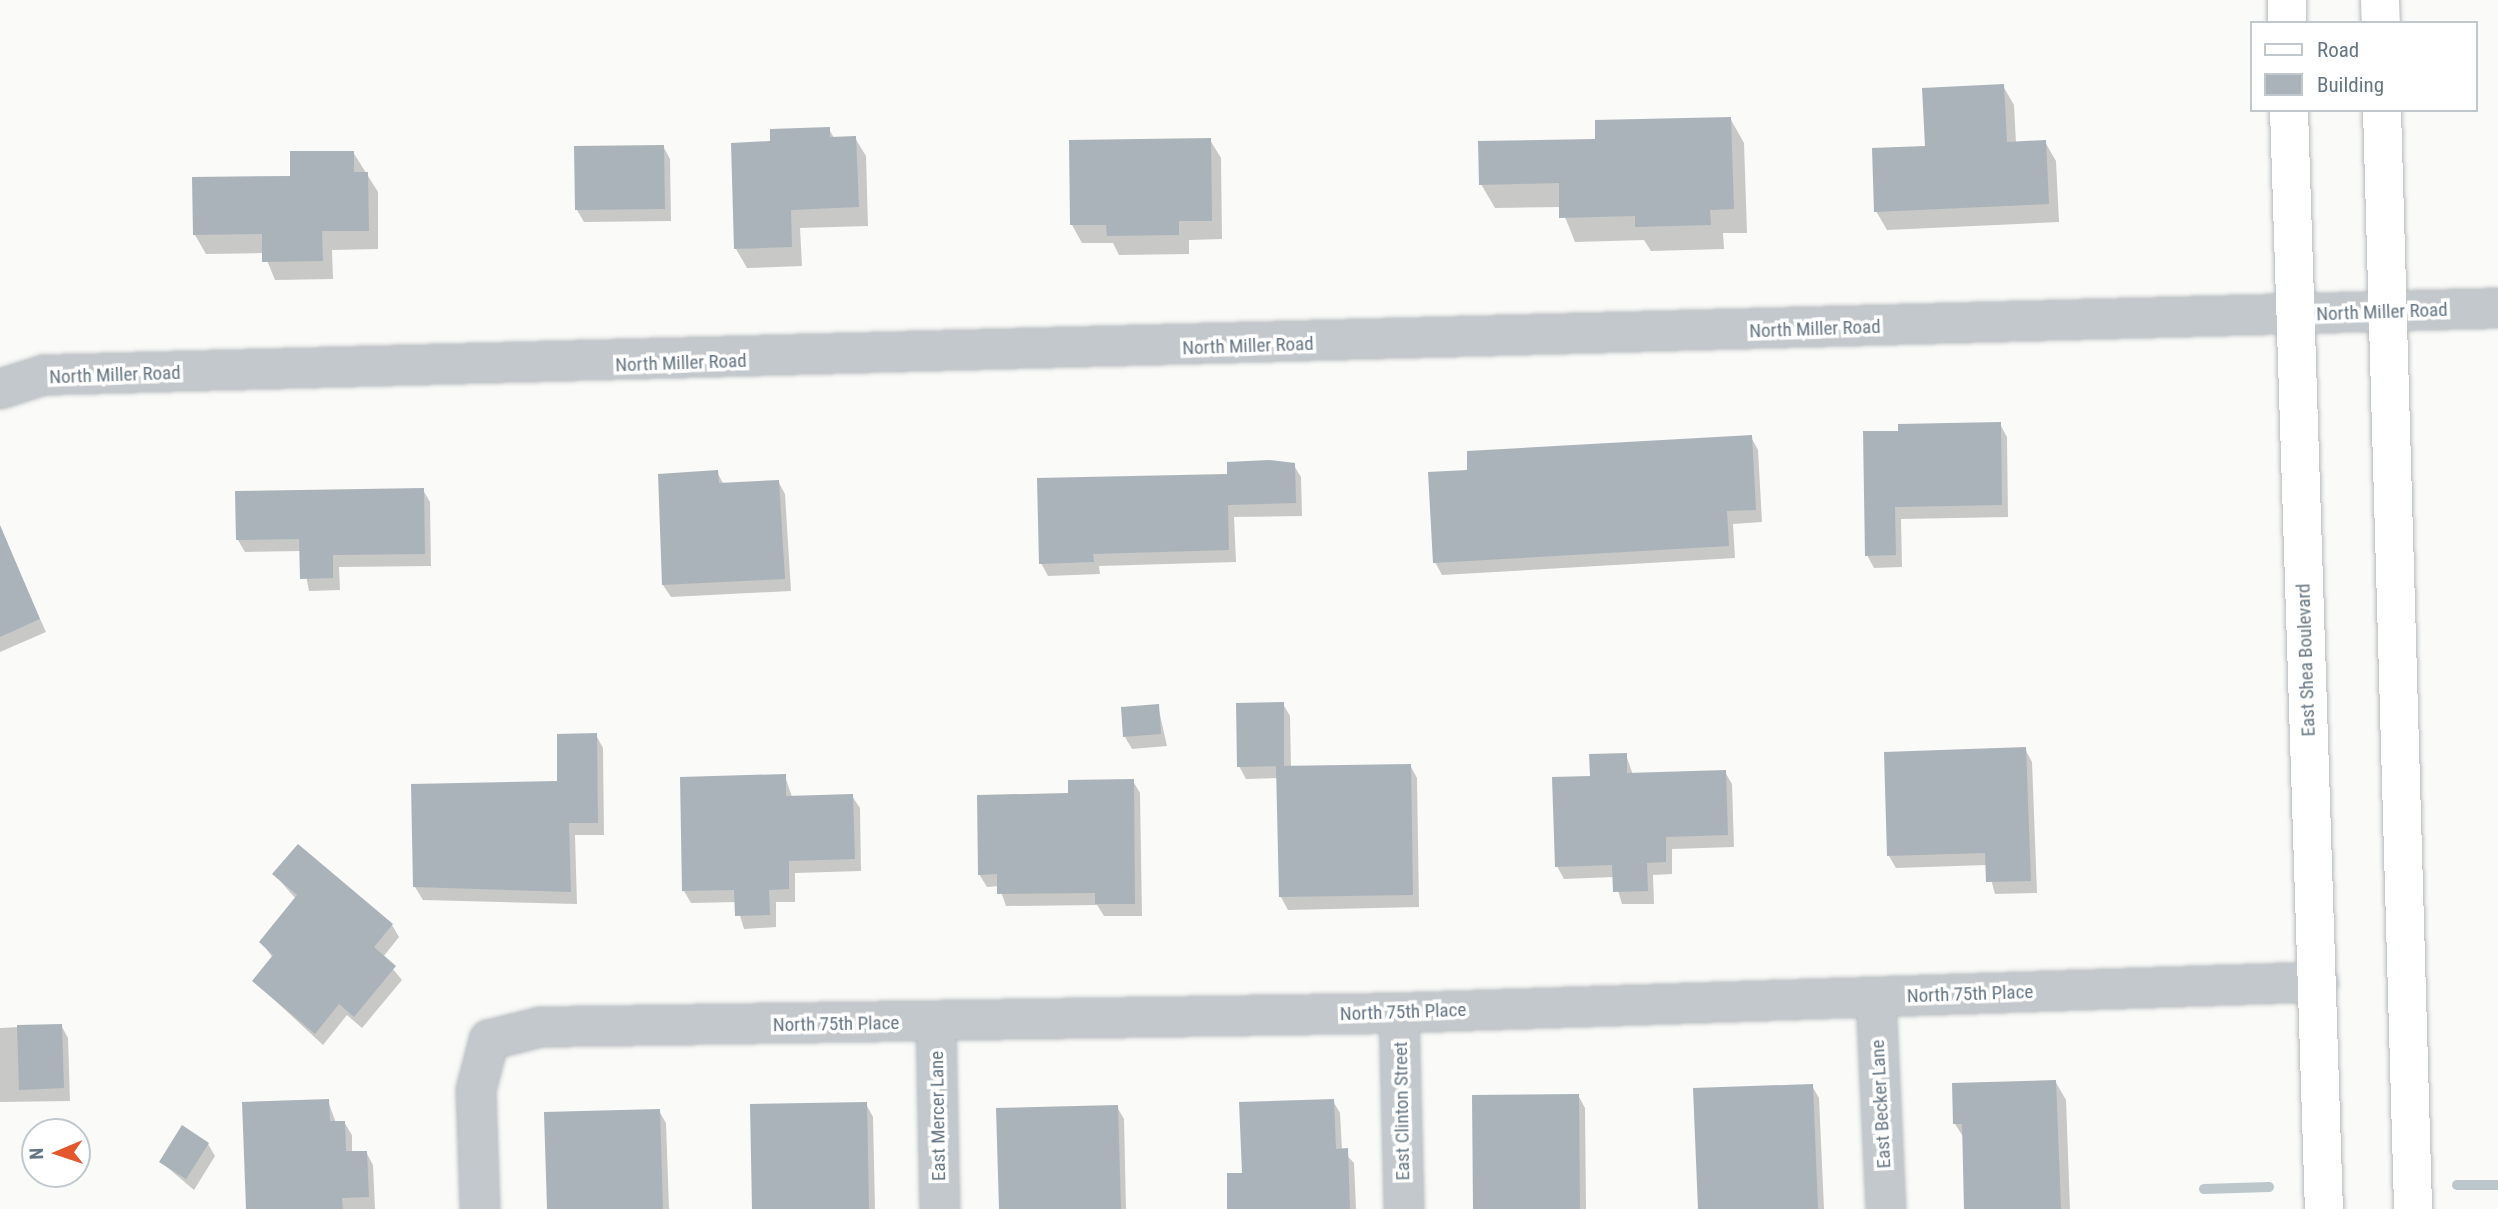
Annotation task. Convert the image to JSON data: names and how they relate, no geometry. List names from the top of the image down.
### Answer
{
  "streets": {
    "main road": ["East Shea Boulevard"],
    "street": [
      "North Miller Road",
      "North 75th Place",
      "East Becker Lane",
      "East Clinton Street",
      "East Mercer Lane"
    ]
  },
  "crossings": [
    ["North Miller Road", "East Shea Boulevard"],
    ["East Shea Boulevard", "North 75th Place"],
    ["North 75th Place", "East Becker Lane"],
    ["North 75th Place", "East Clinton Street"],
    ["North 75th Place", "East Mercer Lane"]
  ],
  "legend": ["Road", "Building"],
  "north": "left"
}
